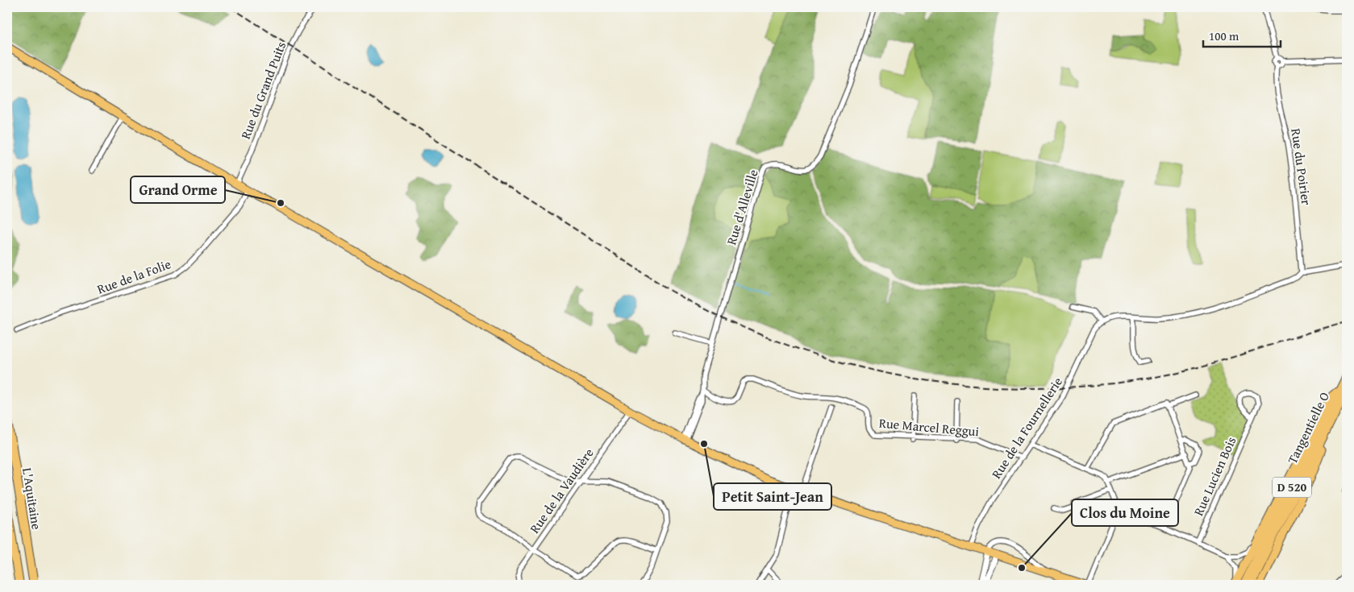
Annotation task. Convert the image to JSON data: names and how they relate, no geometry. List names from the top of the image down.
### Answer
{
  "streets": {
    "highway": ["L'Aquitaine"],
    "main road": ["Tangentielle O", "D 520"],
    "street": [
      "Rue du Grand Puits",
      "Rue du Poirier",
      "Rue d'Alleville",
      "Rue de la Folie",
      "Rue Marcel Reggui",
      "Rue de la Fournellerie",
      "Rue Lucien Bois",
      "Rue de la Vaudière"
    ]
  },
  "crossings": [
    ["Rue d'Alleville", "Rue Marcel Reggui"],
    ["Rue Marcel Reggui", "Rue de la Fournellerie"],
    ["Tangentielle O", "D 520"]
  ],
  "places": ["Grand Orme", "Petit Saint-Jean", "Clos du Moine"],
  "scale_bar": "100 m"
}
